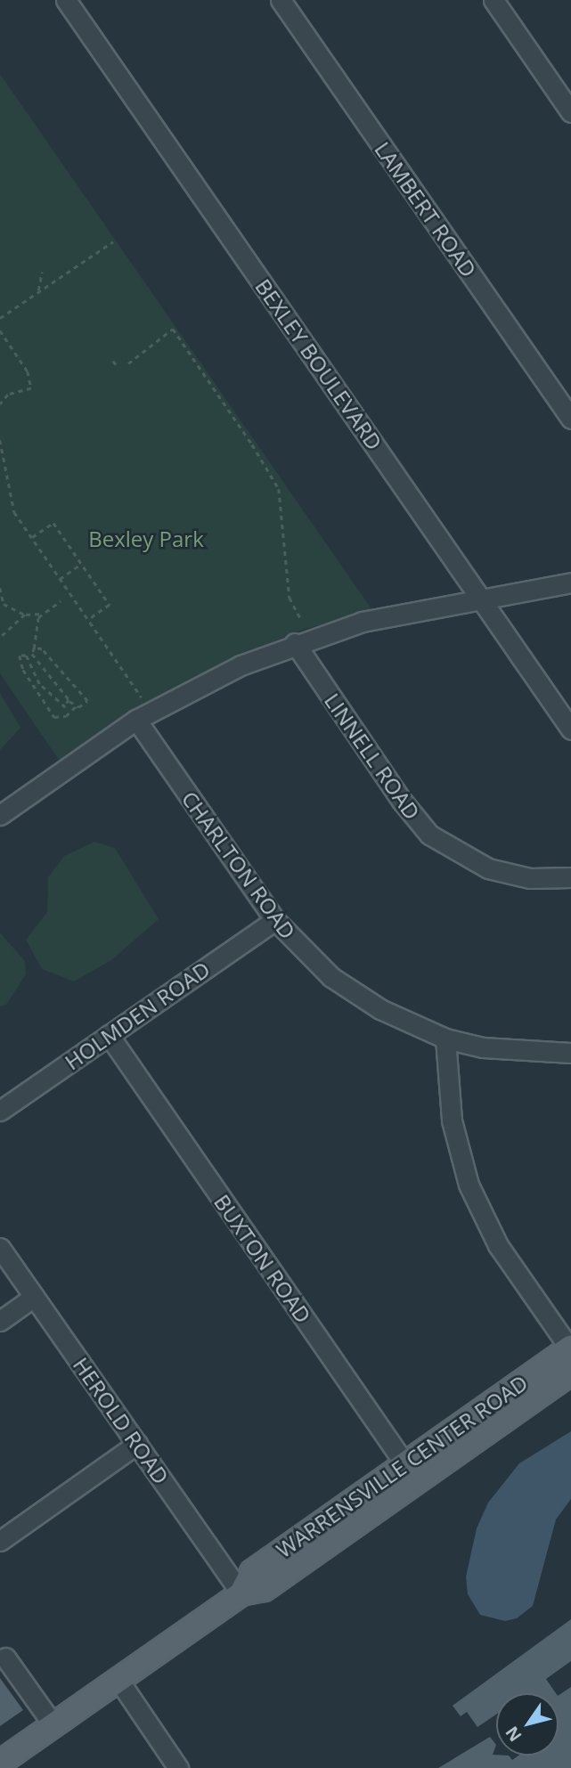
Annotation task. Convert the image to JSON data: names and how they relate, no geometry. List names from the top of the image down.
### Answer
{
  "streets": {
    "main road": ["WARRENSVILLE CENTER ROAD"],
    "street": [
      "LAMBERT ROAD",
      "BEXLEY BOULEVARD",
      "LINNELL ROAD",
      "CHARLTON ROAD",
      "HOLMDEN ROAD",
      "BUXTON ROAD",
      "HEROLD ROAD"
    ]
  },
  "crossings": [
    ["CHARLTON ROAD", "HOLMDEN ROAD"],
    ["HOLMDEN ROAD", "BUXTON ROAD"],
    ["BUXTON ROAD", "WARRENSVILLE CENTER ROAD"],
    ["HEROLD ROAD", "WARRENSVILLE CENTER ROAD"]
  ],
  "parks": ["Bexley Park"],
  "north": "bottom left"
}
